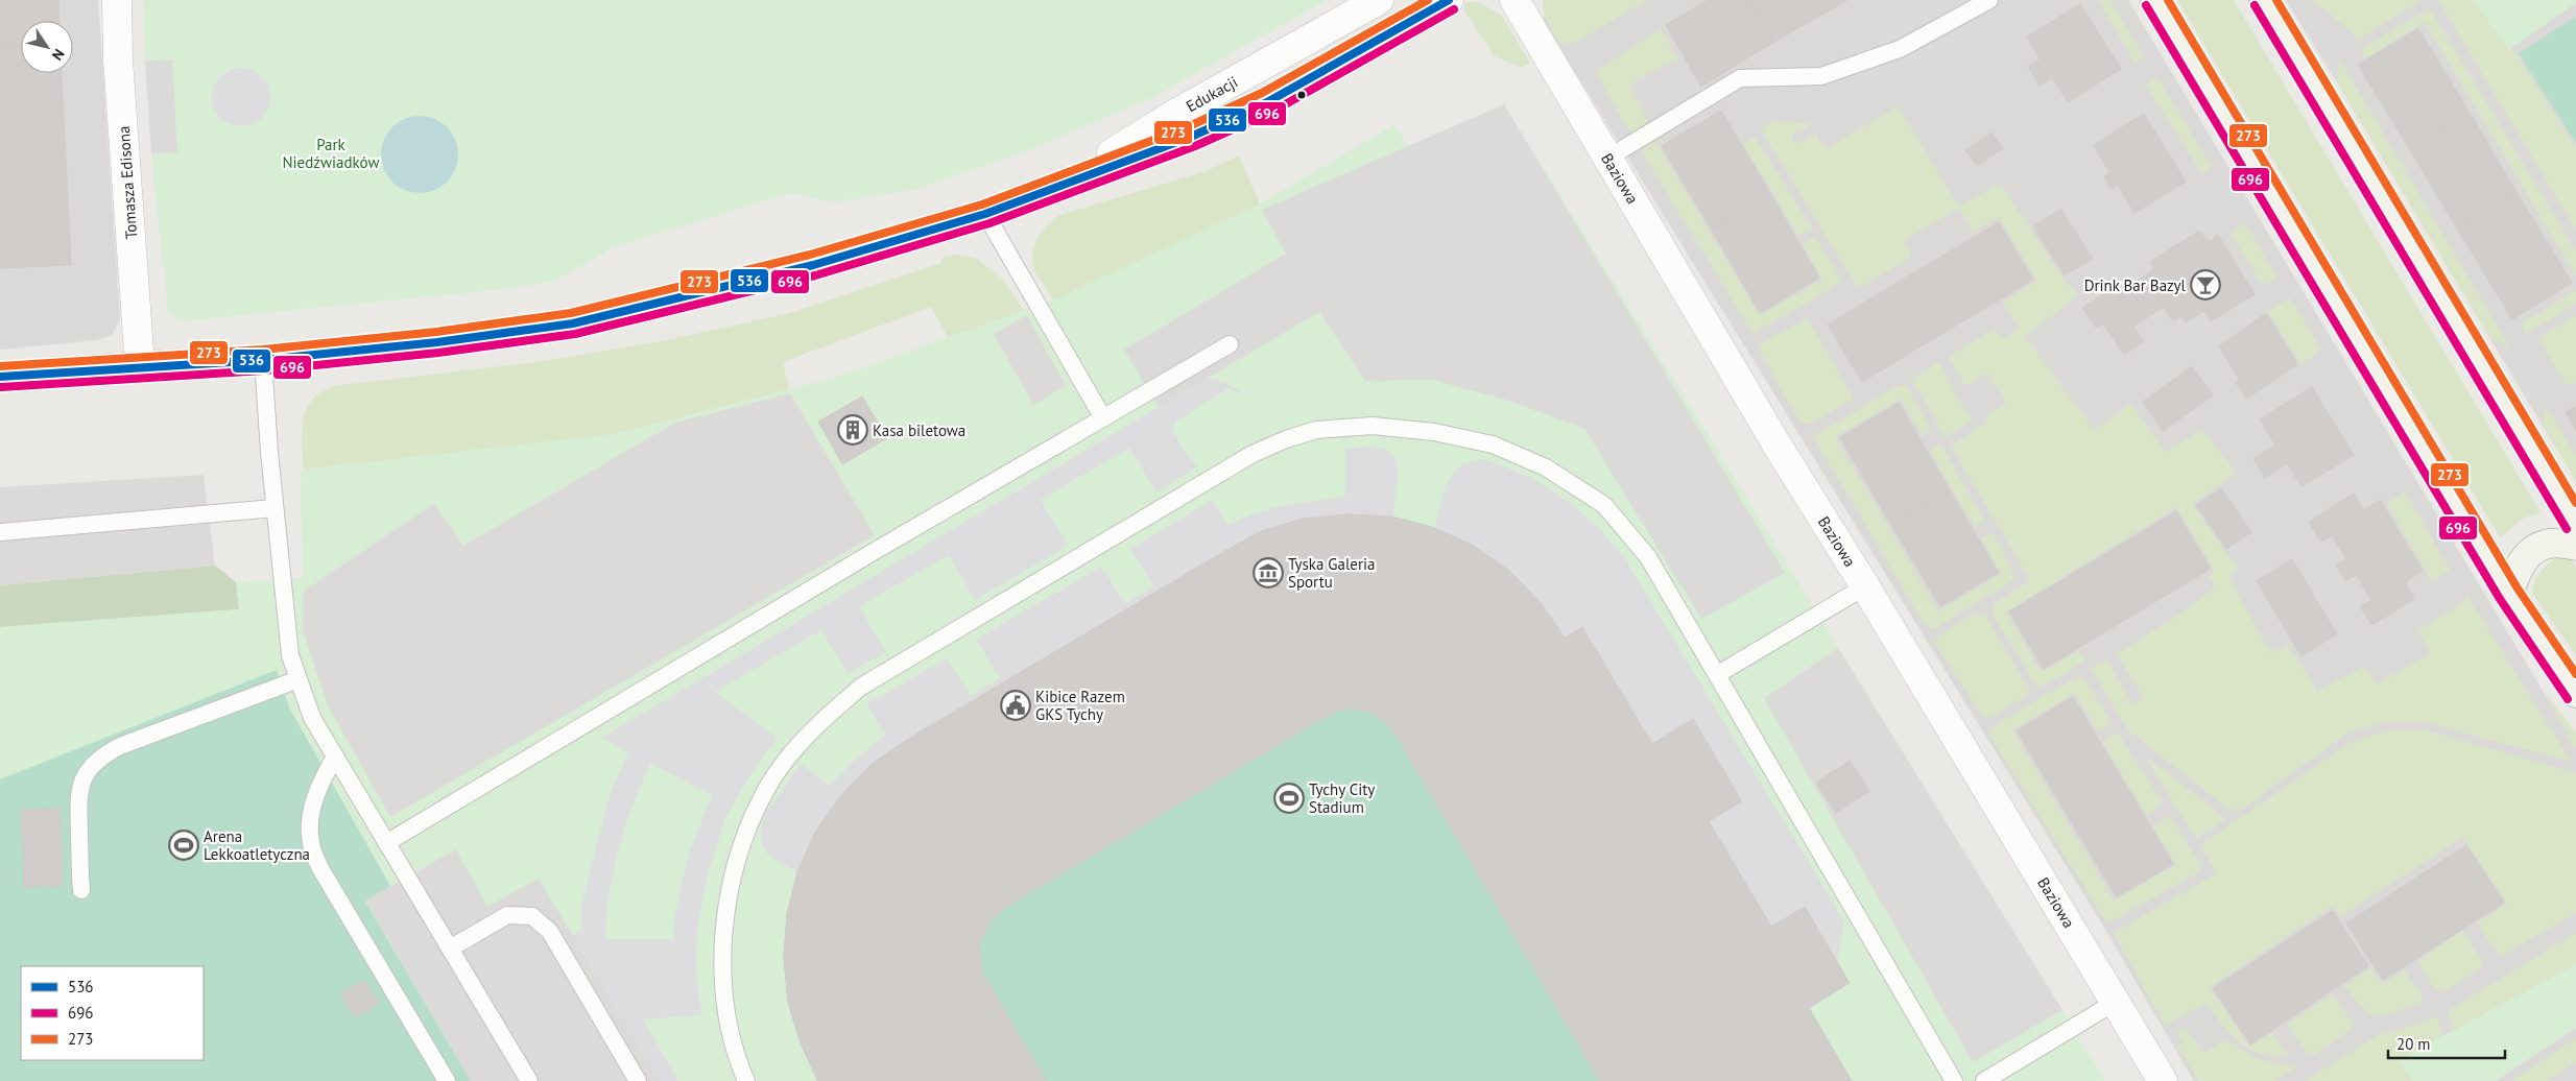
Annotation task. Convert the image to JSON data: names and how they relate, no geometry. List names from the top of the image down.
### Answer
{
  "streets": {
    "street": ["Edukacji", "Baziowa", "Tomasza Edisona"]
  },
  "crossings": [
    ["Edukacji", "Tomasza Edisona"]
  ],
  "parks": ["Park Niedźwiadków"],
  "places": {
    "bar": ["Drink Bar Bazyl"],
    "building": ["Kasa biletowa"],
    "museum": ["Tyska Galeria Sportu"],
    "public building": ["Kibice Razem GKS Tychy"],
    "sports": ["Tychy City Stadium", "Arena Lekkoatletyczna"]
  },
  "lines": ["transit line 536", "transit line 273", "transit line 696"],
  "legend": ["536", "696", "273"],
  "scale_bar": "20 m",
  "north": "bottom right"
}
